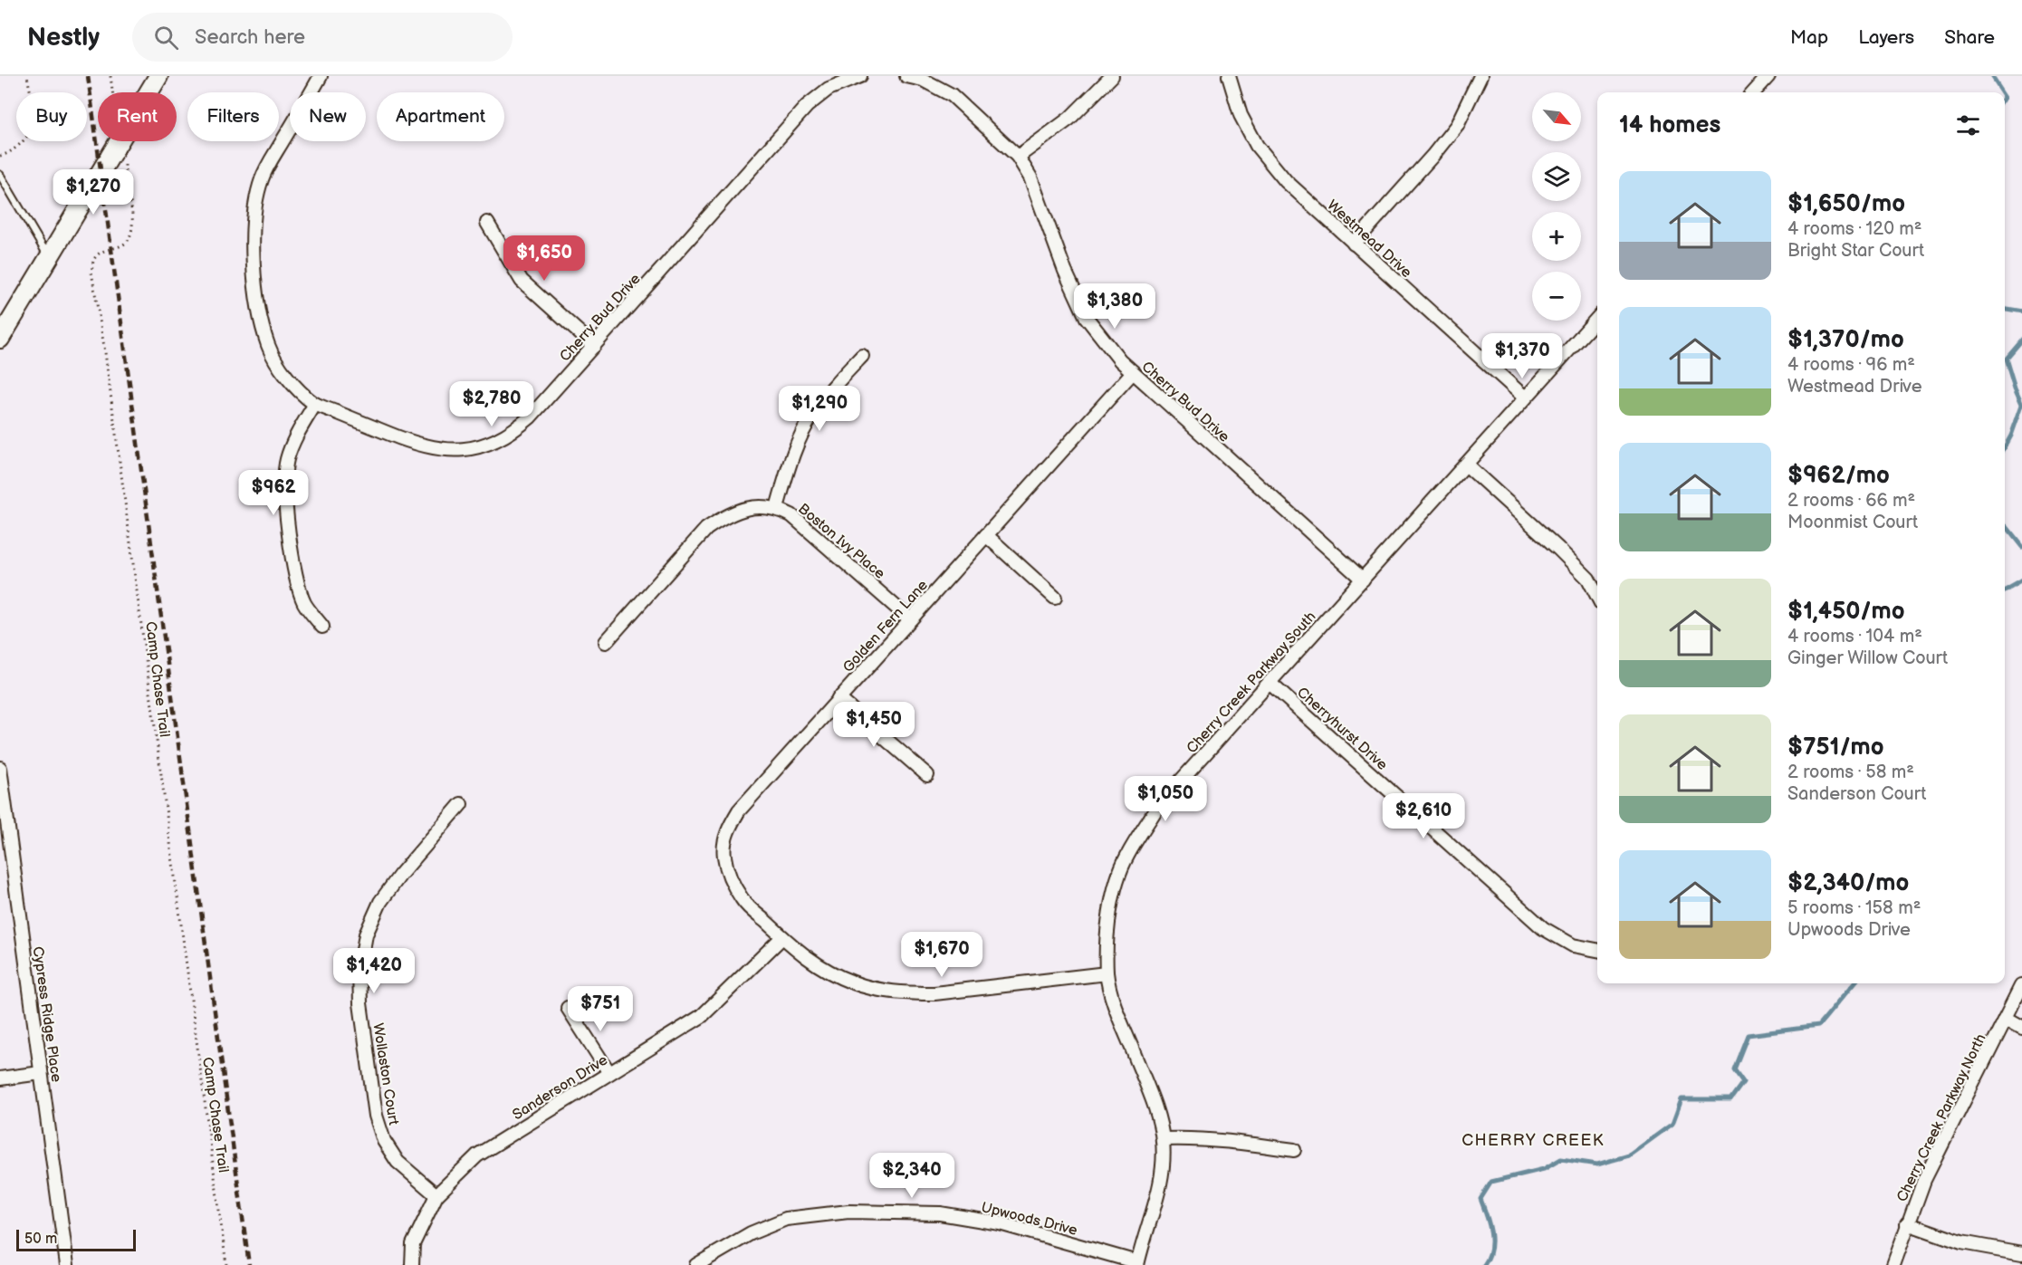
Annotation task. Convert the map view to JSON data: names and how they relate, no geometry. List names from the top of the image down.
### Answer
{
  "streets": {
    "street": [
      "Westmead Drive",
      "Cherry Bud Drive",
      "Boston Ivy Place",
      "Golden Fern Lane",
      "Cherry Creek Parkway South",
      "Cherryhurst Drive",
      "Cypress Ridge Place",
      "Wollaston Court",
      "Sanderson Drive",
      "Cherry Creek Parkway North",
      "Upwoods Drive"
    ],
    "path": ["Camp Chase Trail"]
  },
  "crossings": [
    ["Westmead Drive", "Cherry Creek Parkway South"],
    ["Cherry Bud Drive", "Golden Fern Lane"],
    ["Cherry Bud Drive", "Cherry Creek Parkway South"],
    ["Boston Ivy Place", "Golden Fern Lane"],
    ["Golden Fern Lane", "Cherry Creek Parkway South"],
    ["Golden Fern Lane", "Sanderson Drive"],
    ["Cherry Creek Parkway South", "Cherryhurst Drive"],
    ["Cherry Creek Parkway South", "Upwoods Drive"],
    ["Wollaston Court", "Sanderson Drive"]
  ],
  "districts": ["CHERRY CREEK"],
  "scale_bar": "50 m",
  "north": "bottom right",
  "page": {
    "header": "Nestly",
    "search": "Search here",
    "nav": ["Map", "Layers", "Share"],
    "map_buttons": ["+", "−"],
    "chip": [
      "Buy",
      "Rent",
      "Filters",
      "New",
      "Apartment"
    ],
    "heading": "14 homes",
    "list": [
      {
        "name": "$1,650/mo",
        "note": "4 rooms · 120 m² · Bright Star Court"
      },
      {
        "name": "$1,370/mo",
        "note": "4 rooms · 96 m² · Westmead Drive"
      },
      {
        "name": "$962/mo",
        "note": "2 rooms · 66 m² · Moonmist Court"
      },
      {
        "name": "$1,450/mo",
        "note": "4 rooms · 104 m² · Ginger Willow Court"
      },
      {
        "name": "$751/mo",
        "note": "2 rooms · 58 m² · Sanderson Court"
      },
      {
        "name": "$2,340/mo",
        "note": "5 rooms · 158 m² · Upwoods Drive"
      }
    ],
    "price": [
      "$1,270",
      "$1,650",
      "$1,380",
      "$1,370",
      "$2,780",
      "$1,290",
      "$962",
      "$1,450",
      "$1,050",
      "$2,610",
      "$1,670",
      "$1,420",
      "$751",
      "$2,340"
    ],
    "scale": "50 m"
  }
}
